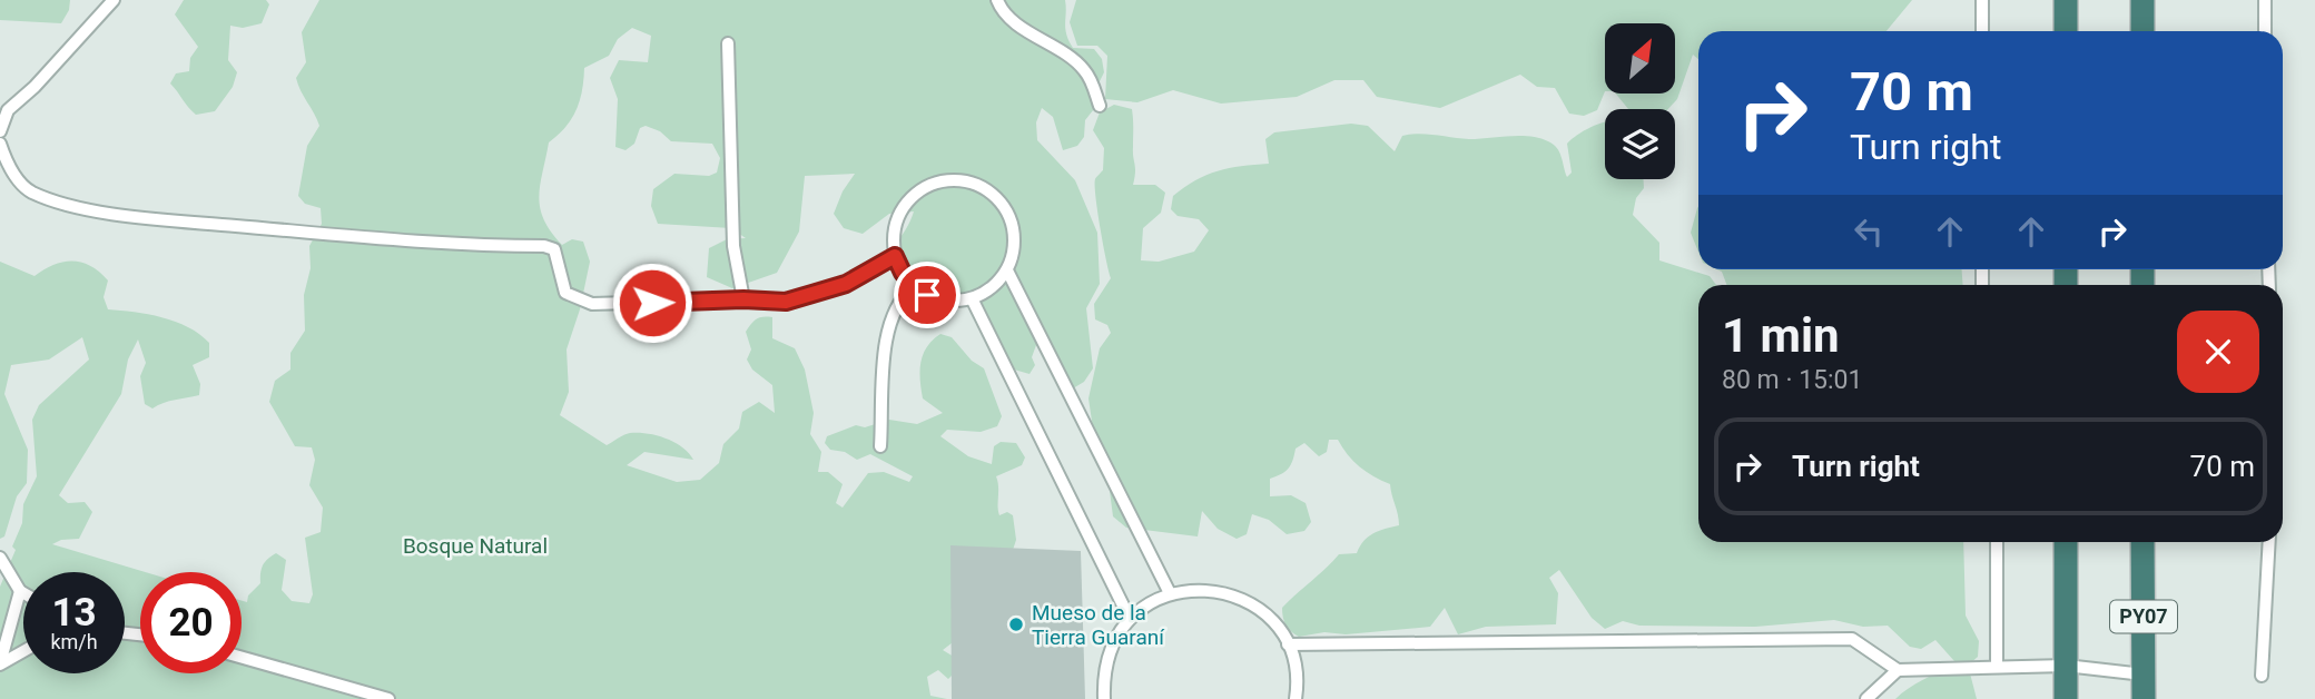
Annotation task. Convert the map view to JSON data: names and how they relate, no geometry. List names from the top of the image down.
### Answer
{
  "streets": {
    "highway": ["PY07"]
  },
  "parks": ["Bosque Natural"],
  "places": ["Mueso de la Tierra Guaraní"],
  "north": "top right",
  "page": {
    "turn": ["70 m", "Turn right"],
    "heading": ["1 min", "80 m · 15:01"],
    "list": [
      {
        "name": "Turn right",
        "value": "70 m"
      }
    ],
    "speed": "13 km/h",
    "limit": "20"
  }
}
